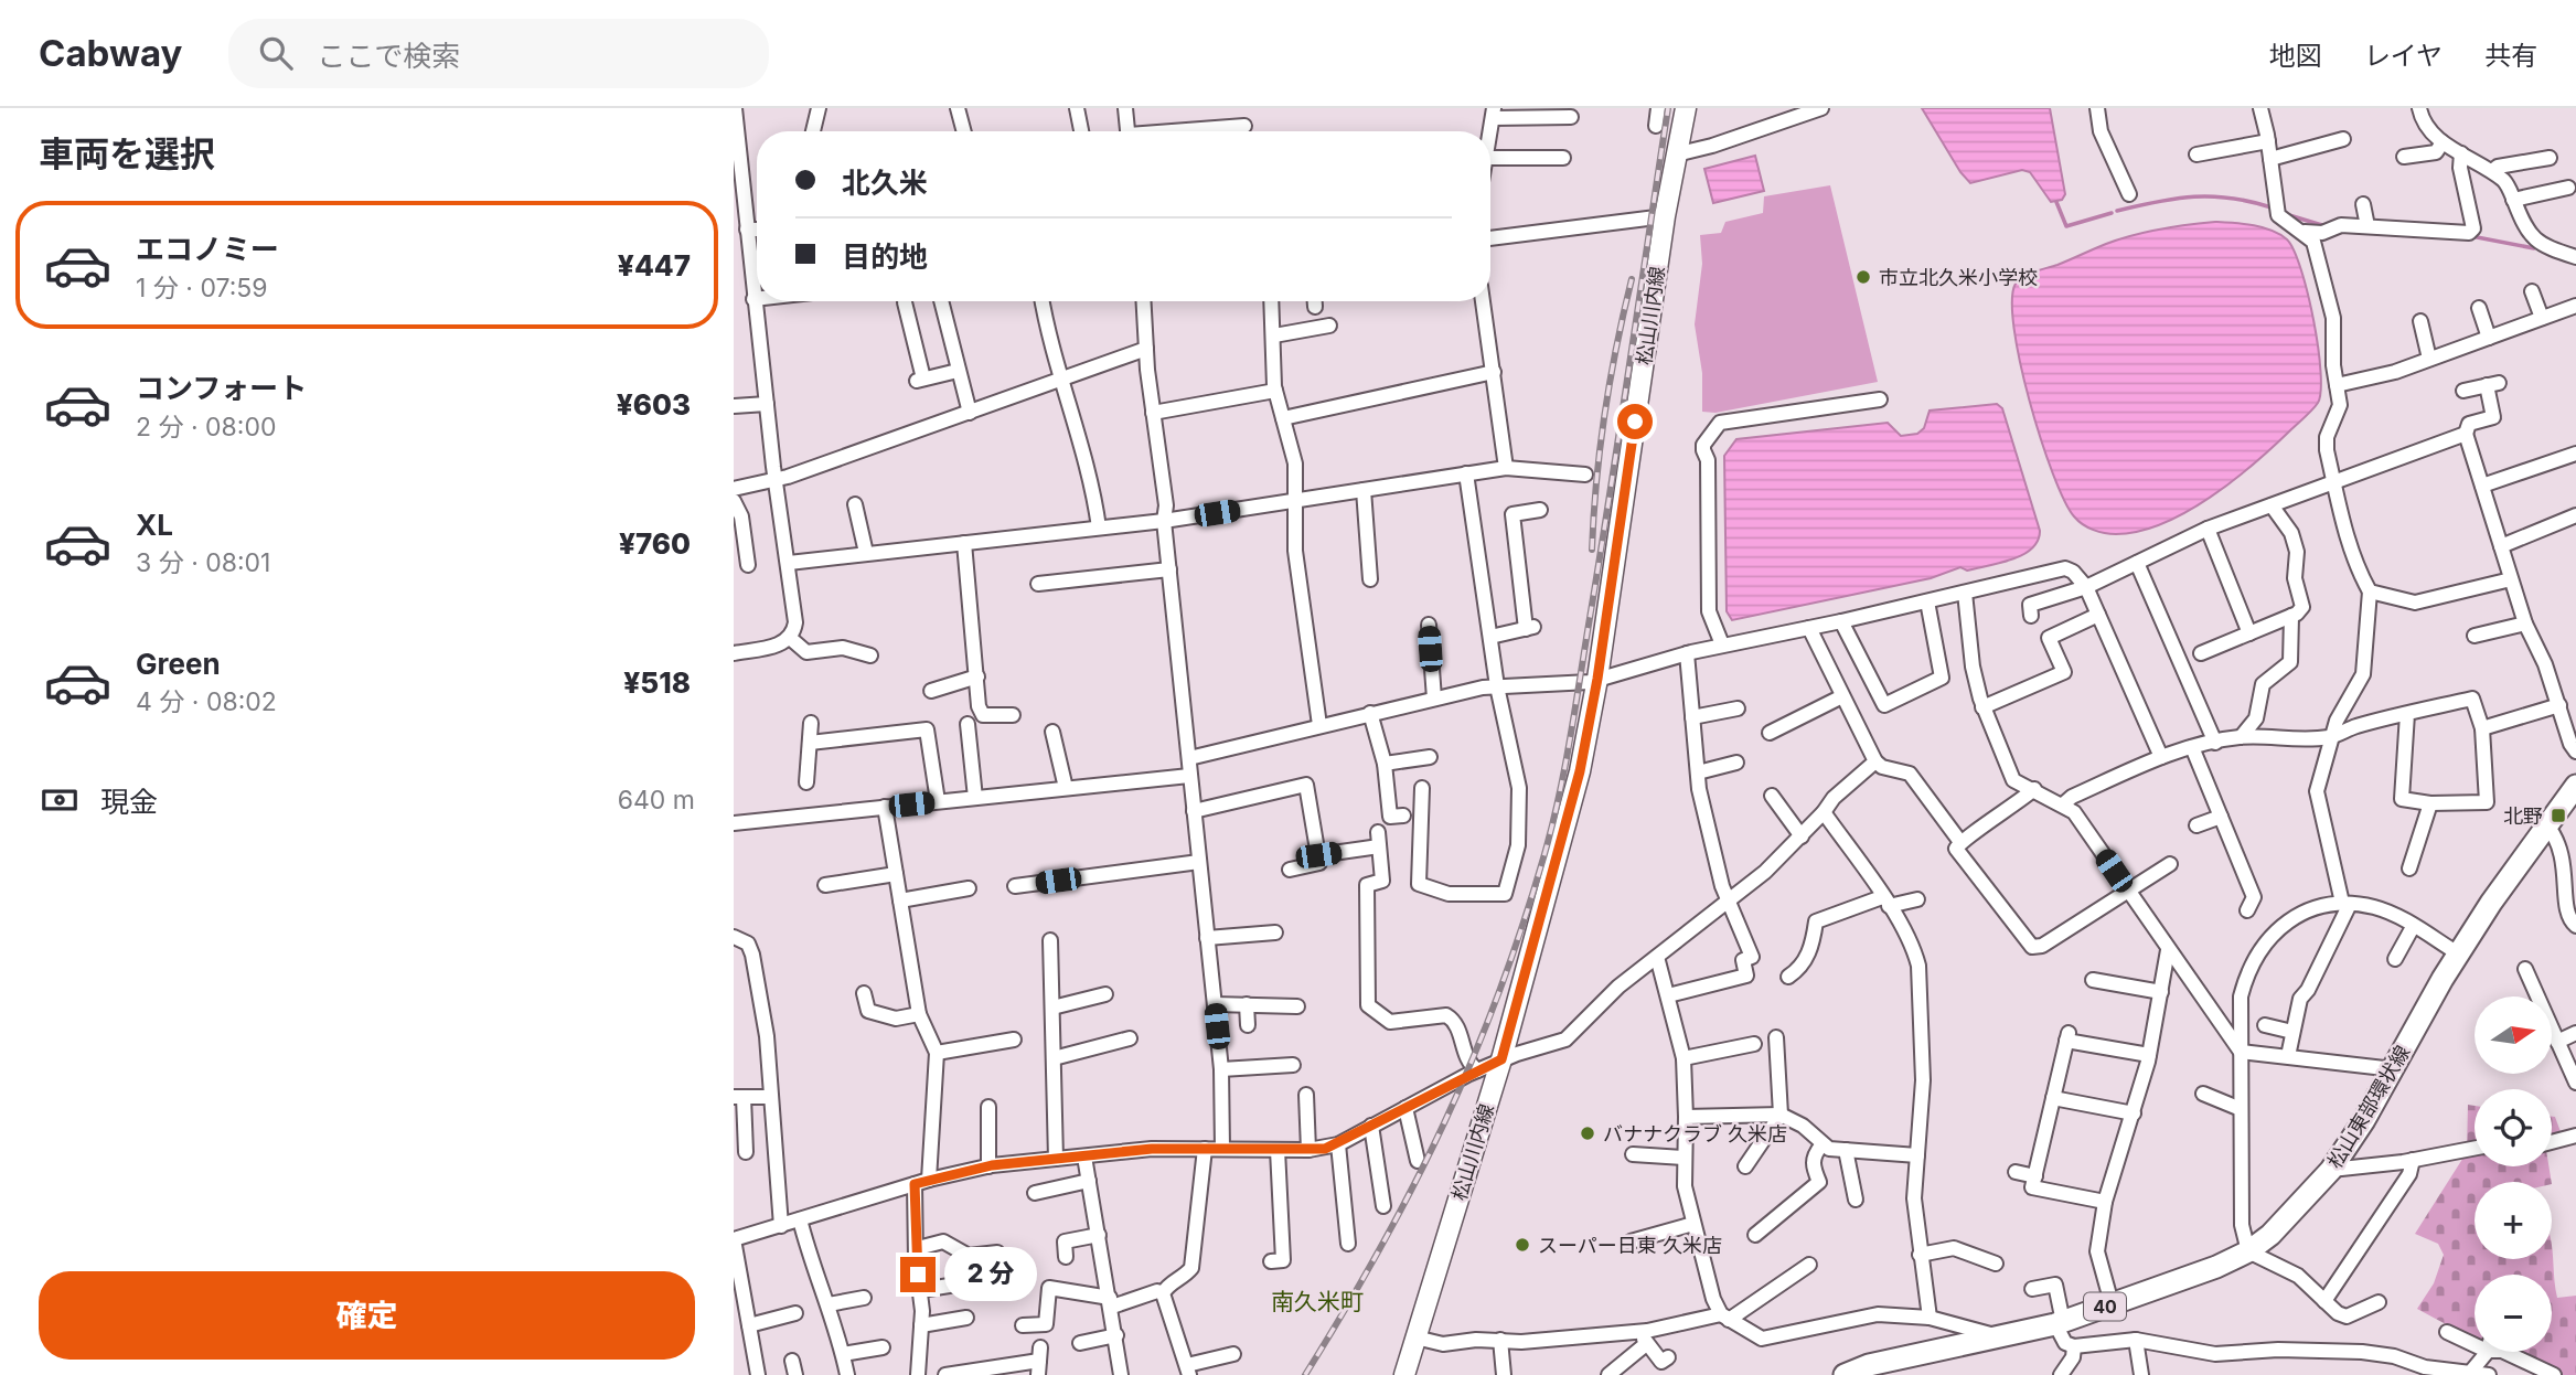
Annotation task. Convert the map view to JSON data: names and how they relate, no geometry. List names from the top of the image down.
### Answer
{
  "streets": {
    "main road": ["松山川内線", "松山東部環状線", "40"]
  },
  "districts": ["南久米町"],
  "places": {
    "other": ["市立北久米小学校", "バナナクラブ 久米店", "スーパー日東 久米店"],
    "transit": ["北野"]
  },
  "north": "right",
  "page": {
    "header": "Cabway",
    "search": "ここで検索",
    "nav": ["地図", "レイヤ", "共有"],
    "heading": "車両を選択",
    "banner": ["北久米", "目的地"],
    "list": [
      {
        "name": "エコノミー",
        "note": "1 分 · 07:59",
        "value": "¥447"
      },
      {
        "name": "コンフォート",
        "note": "2 分 · 08:00",
        "value": "¥603"
      },
      {
        "name": "XL",
        "note": "3 分 · 08:01",
        "value": "¥760"
      },
      {
        "name": "Green",
        "note": "4 分 · 08:02",
        "value": "¥518"
      }
    ],
    "pay": ["現金", "640 m"],
    "map_buttons": ["+", "−"],
    "bubble": "2 分",
    "buttons": "確定"
  }
}
